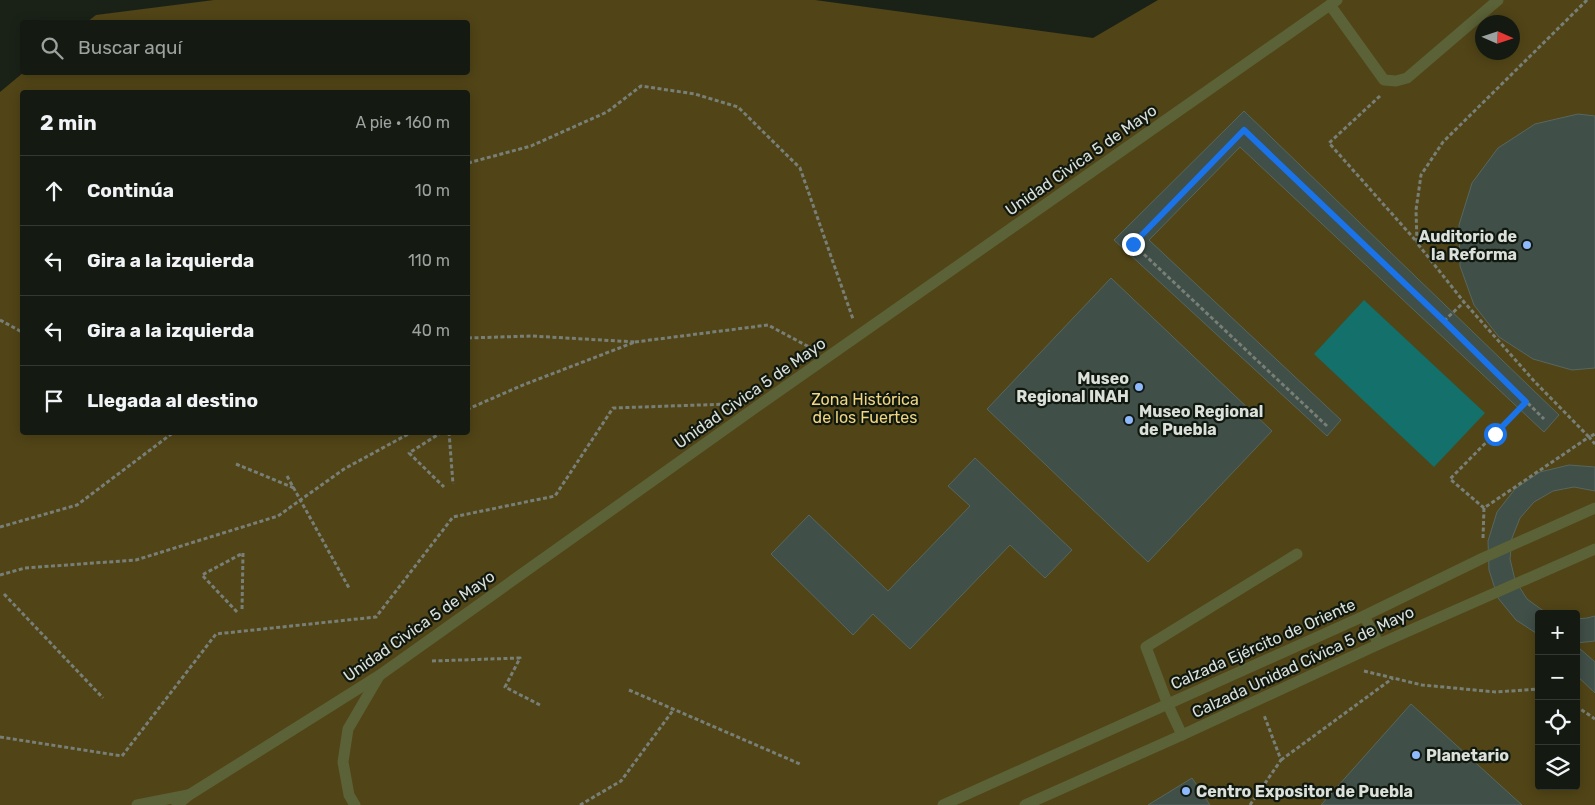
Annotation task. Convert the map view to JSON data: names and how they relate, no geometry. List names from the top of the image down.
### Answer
{
  "streets": {
    "lane": ["Unidad Civica 5 de Mayo", "Calzada Ejército de Oriente", "Calzada Unidad Cívica 5 de Mayo"]
  },
  "parks": ["Zona Histórica de los Fuertes"],
  "places": [
    "Auditorio de la Reforma",
    "Museo Regional INAH",
    "Museo Regional de Puebla",
    "Planetario",
    "Centro Expositor de Puebla"
  ],
  "north": "right",
  "page": {
    "search": "Buscar aquí",
    "heading": ["2 min", "A pie · 160 m"],
    "list": [
      ["Continúa", "10 m"],
      ["Gira a la izquierda", "110 m"],
      ["Gira a la izquierda", "40 m"],
      "Llegada al destino"
    ],
    "map_buttons": ["+", "−"]
  }
}
